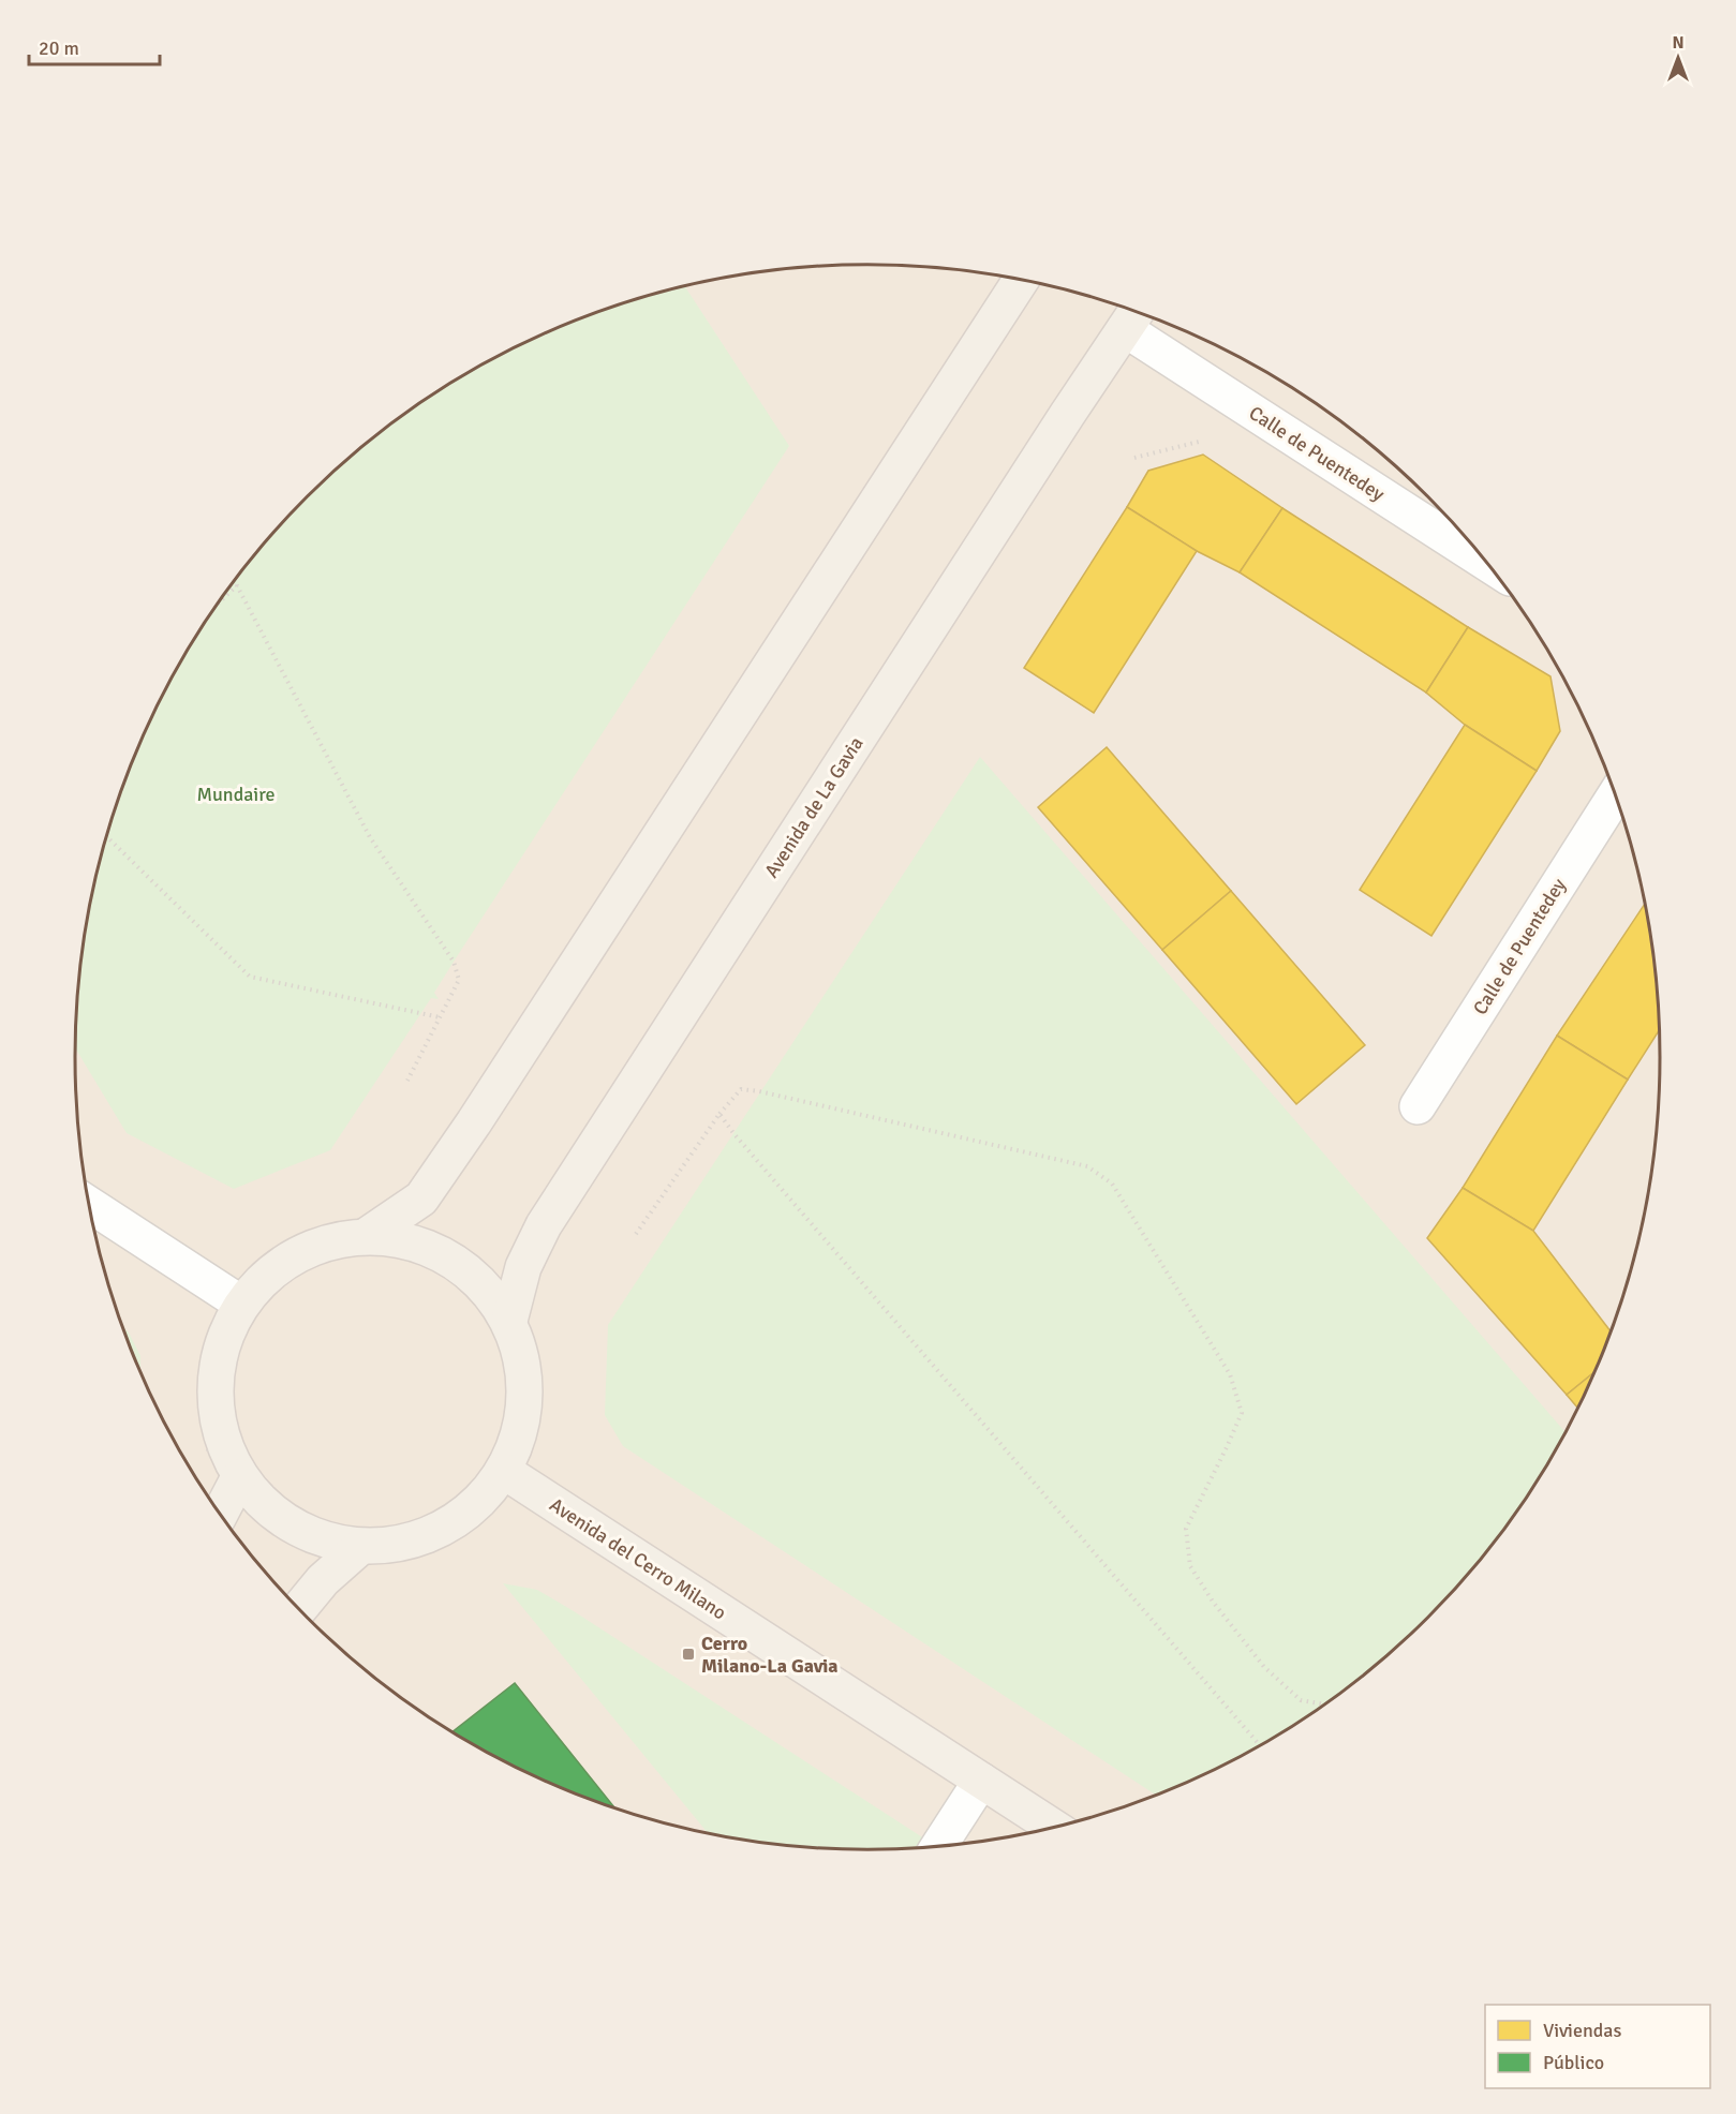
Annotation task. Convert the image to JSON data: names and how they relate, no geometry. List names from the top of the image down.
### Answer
{
  "streets": {
    "main road": ["Avenida de La Gavia", "Avenida del Cerro Milano"],
    "street": ["Calle de Puentedey"]
  },
  "crossings": [
    ["Calle de Puentedey", "Avenida de La Gavia"]
  ],
  "parks": ["Mundaire"],
  "places": {
    "transit": ["Cerro Milano-La Gavia"]
  },
  "legend": ["Viviendas", "Público"],
  "scale_bar": "20 m",
  "north": "top"
}
